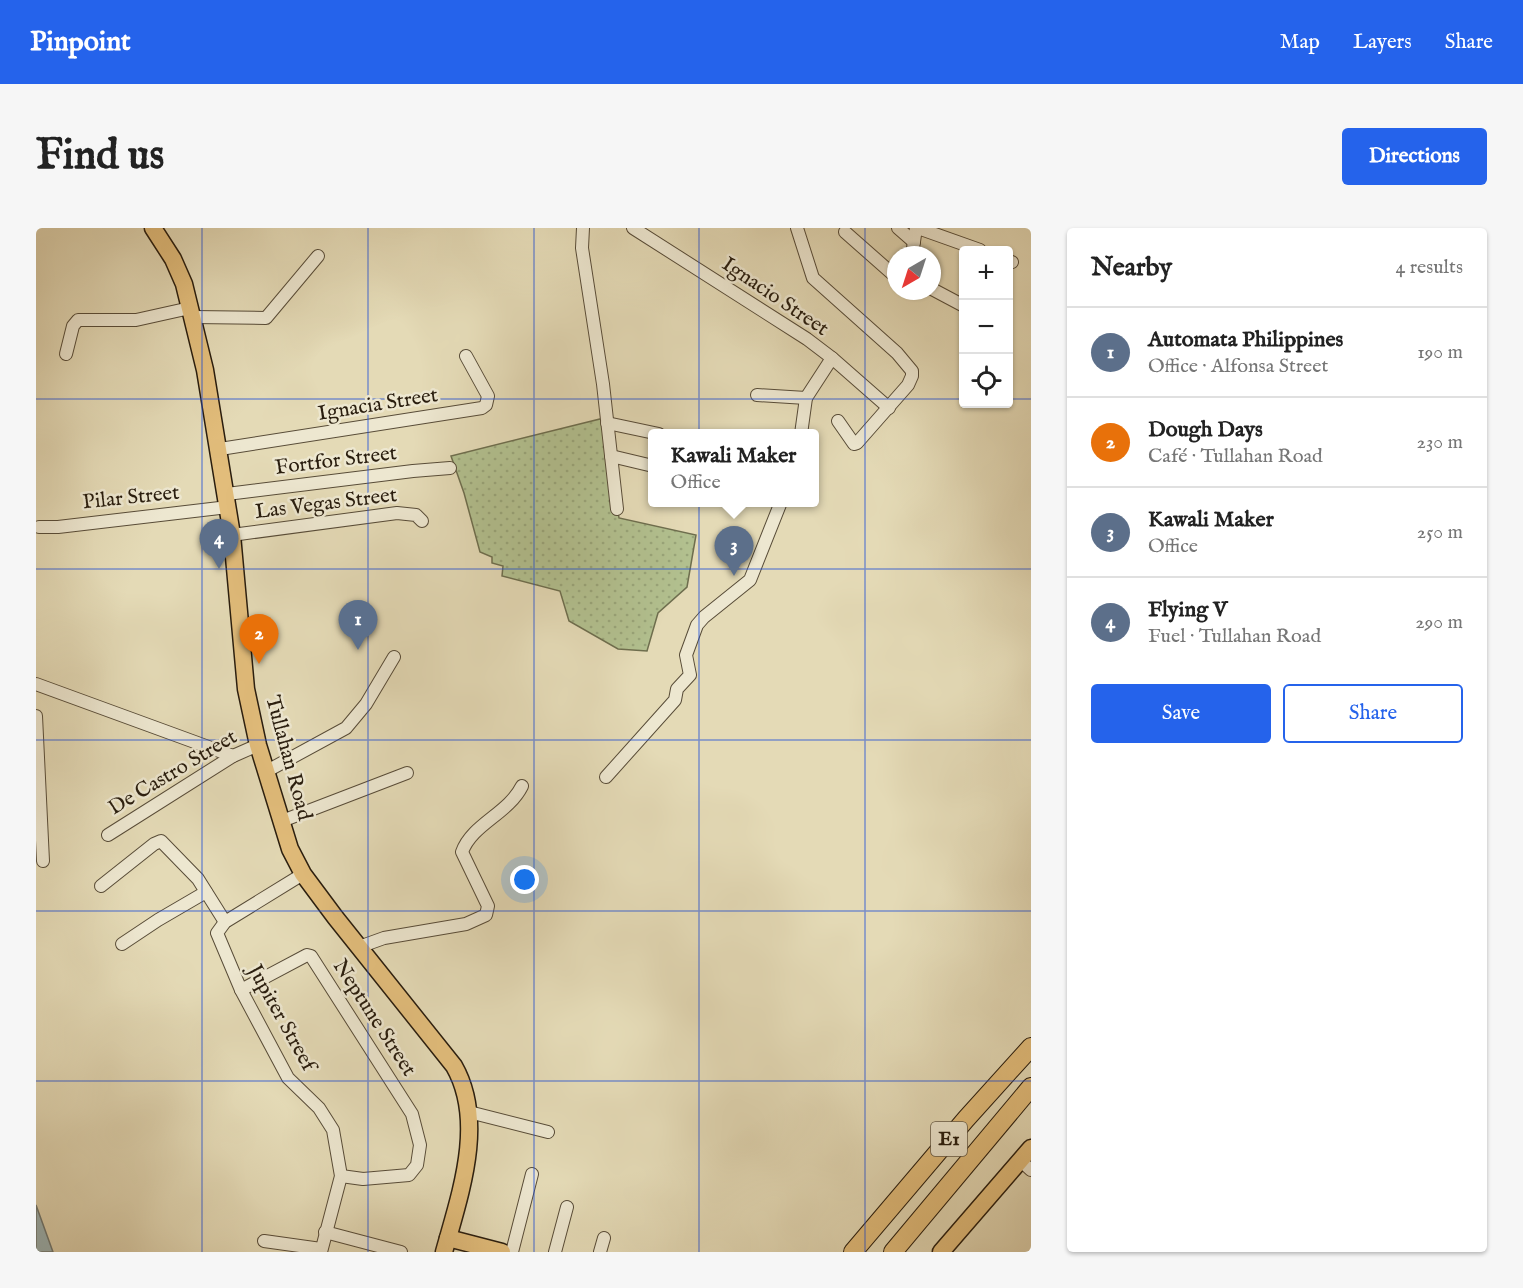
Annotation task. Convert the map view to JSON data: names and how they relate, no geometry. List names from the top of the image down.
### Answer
{
  "streets": {
    "highway": ["E1"],
    "main road": ["Tullahan Road"],
    "street": [
      "Ignacio Street",
      "Ignacia Street",
      "Fortfor Street",
      "Pilar Street",
      "Las Vegas Street",
      "De Castro Street",
      "Jupiter Streef",
      "Neptune Street"
    ]
  },
  "crossings": [
    ["Ignacia Street", "Tullahan Road"],
    ["Fortfor Street", "Pilar Street"],
    ["Fortfor Street", "Tullahan Road"],
    ["Pilar Street", "Tullahan Road"],
    ["Las Vegas Street", "Tullahan Road"],
    ["Tullahan Road", "De Castro Street"],
    ["Jupiter Streef", "Neptune Street"]
  ],
  "north": "bottom left",
  "page": {
    "header": "Pinpoint",
    "nav": ["Map", "Layers", "Share"],
    "buttons": [
      "Directions",
      ["Save", "Share"]
    ],
    "title": "Find us",
    "heading": ["Nearby", "4 results"],
    "map_buttons": ["+", "−"],
    "list": [
      {
        "mark": "1",
        "name": "Automata Philippines",
        "note": "Office · Alfonsa Street",
        "value": "190 m"
      },
      {
        "mark": "2",
        "name": "Dough Days",
        "note": "Café · Tullahan Road",
        "value": "230 m"
      },
      {
        "mark": "3",
        "name": "Kawali Maker",
        "note": "Office",
        "value": "250 m"
      },
      {
        "mark": "4",
        "name": "Flying V",
        "note": "Fuel · Tullahan Road",
        "value": "290 m"
      }
    ],
    "popup": ["Kawali Maker", "Office"],
    "pins": [
      "4",
      "3",
      "1",
      "2"
    ]
  }
}
